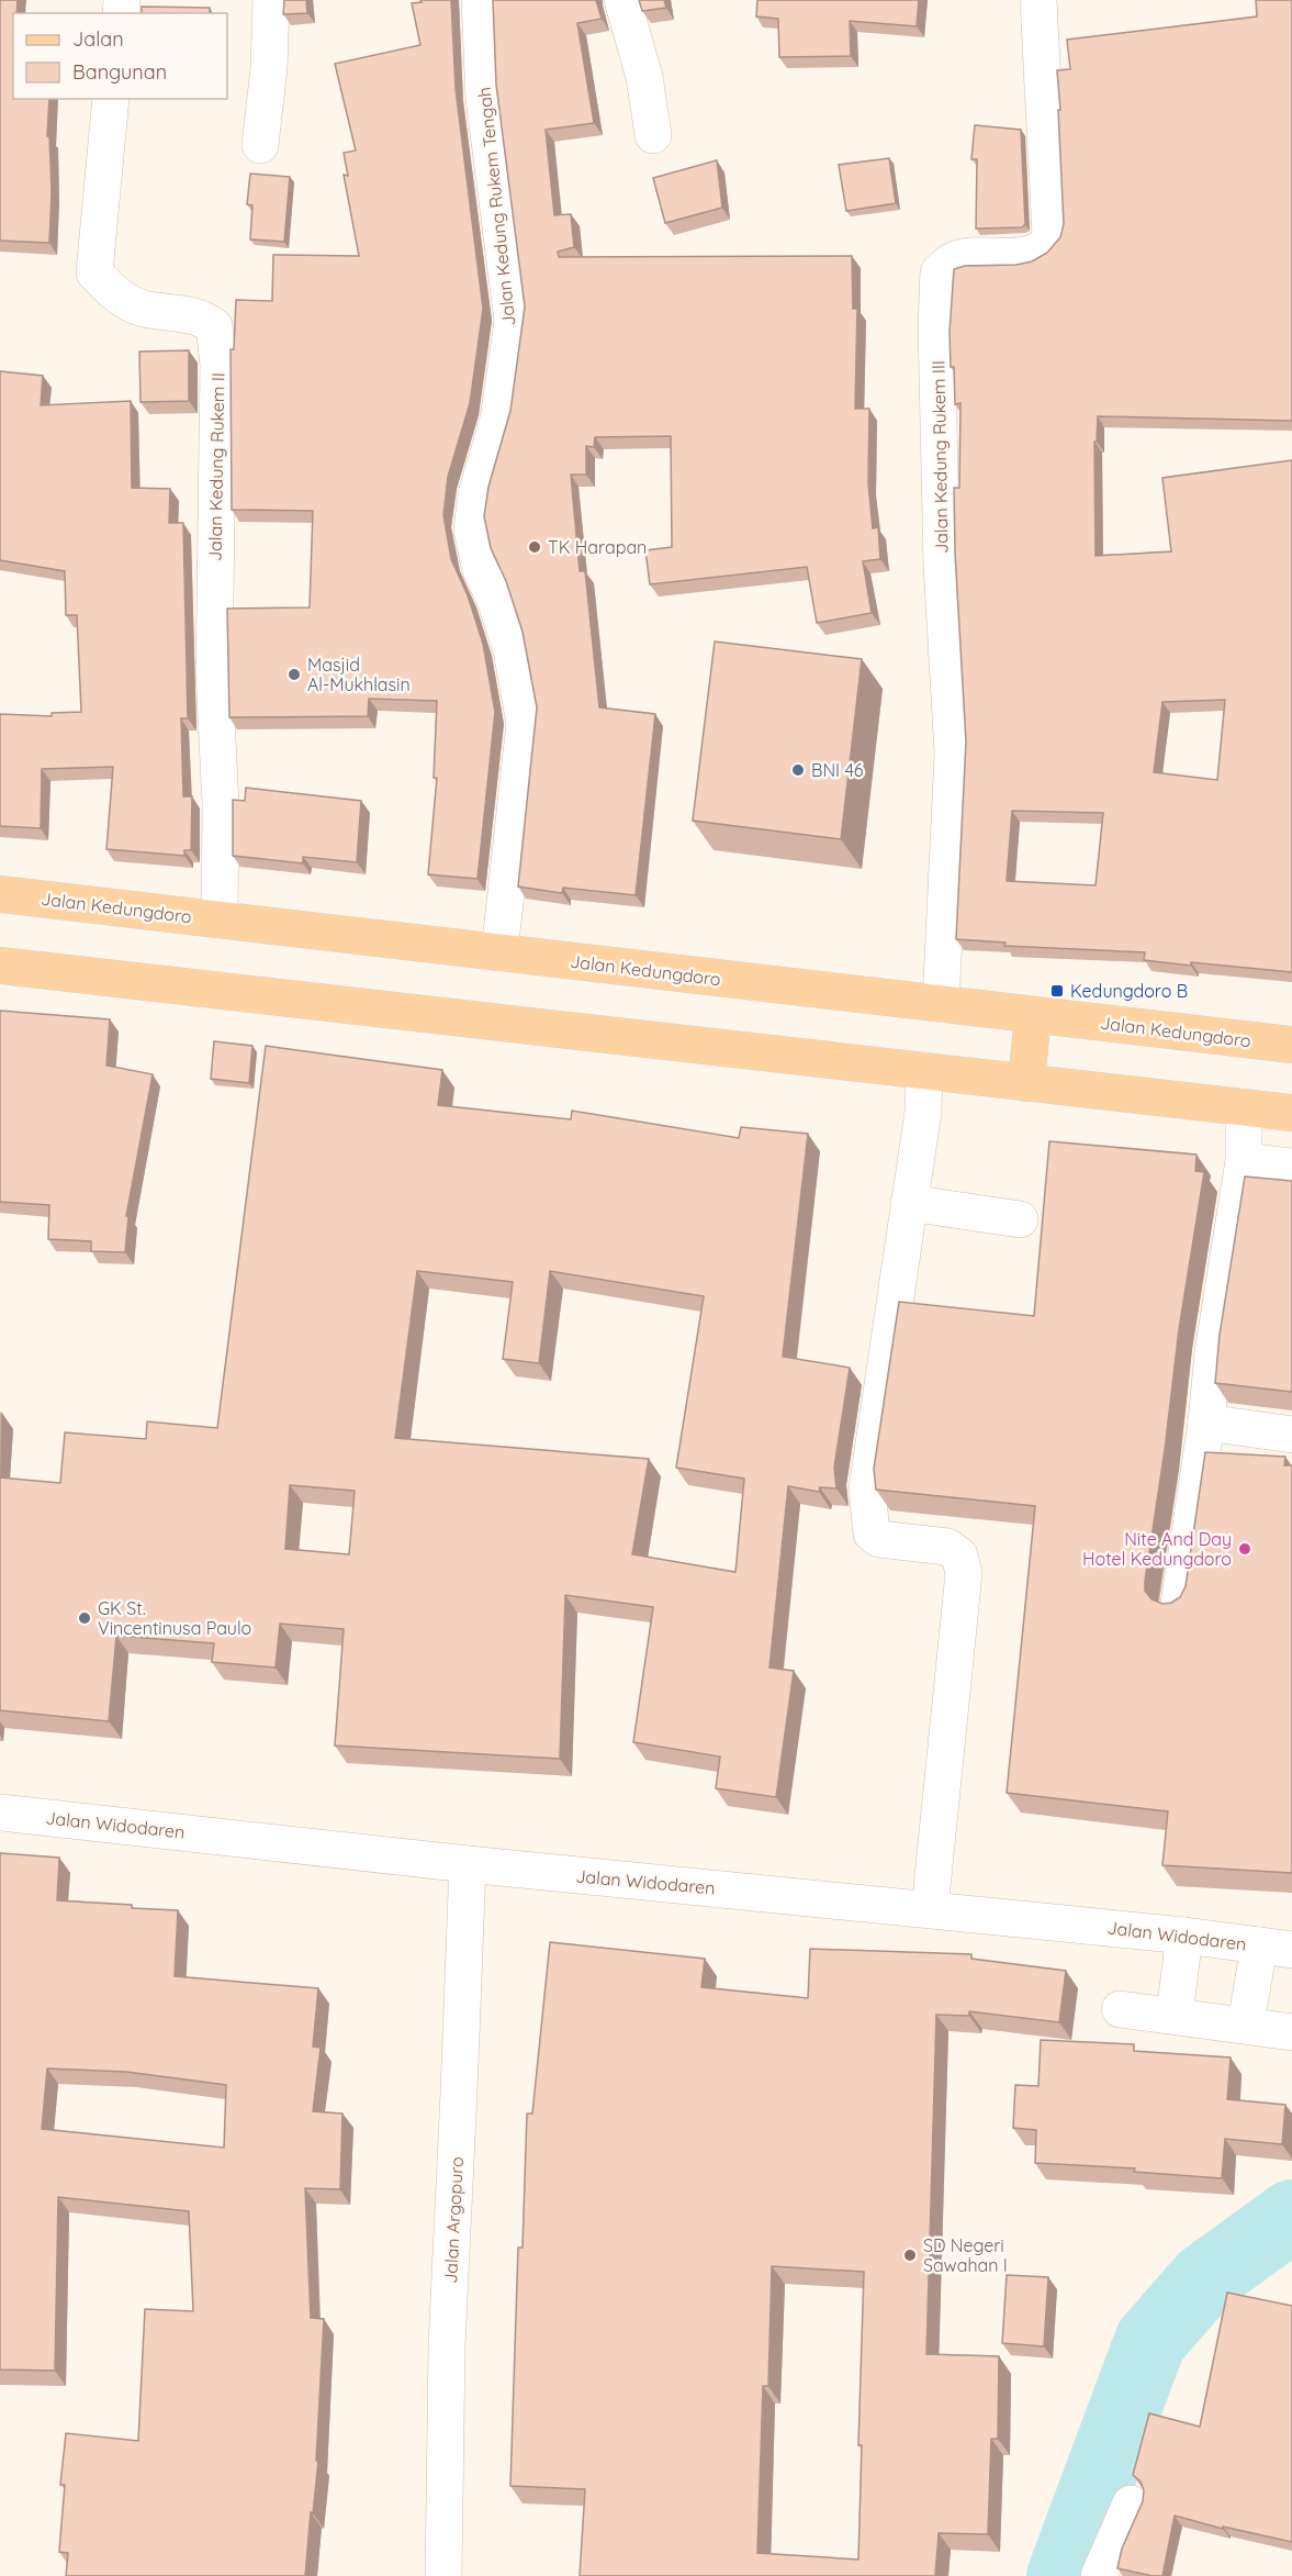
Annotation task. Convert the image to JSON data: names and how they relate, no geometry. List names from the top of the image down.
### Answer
{
  "streets": {
    "main road": ["Jalan Kedungdoro"],
    "street": [
      "Jalan Kedung Rukem Tengah",
      "Jalan Kedung Rukem III",
      "Jalan Kedung Rukem II",
      "Jalan Widodaren",
      "Jalan Argopuro"
    ]
  },
  "crossings": [
    ["Jalan Kedung Rukem Tengah", "Jalan Kedungdoro"],
    ["Jalan Kedung Rukem III", "Jalan Kedungdoro"],
    ["Jalan Kedung Rukem II", "Jalan Kedungdoro"],
    ["Jalan Widodaren", "Jalan Argopuro"]
  ],
  "places": {
    "other": [
      "TK Harapan",
      "Masjid Al-Mukhlasin",
      "BNI 46",
      "Nite And Day Hotel Kedungdoro",
      "GK St. Vincentinusa Paulo",
      "SD Negeri Sawahan I"
    ],
    "transit": ["Kedungdoro B"]
  },
  "legend": ["Jalan", "Bangunan"]
}
